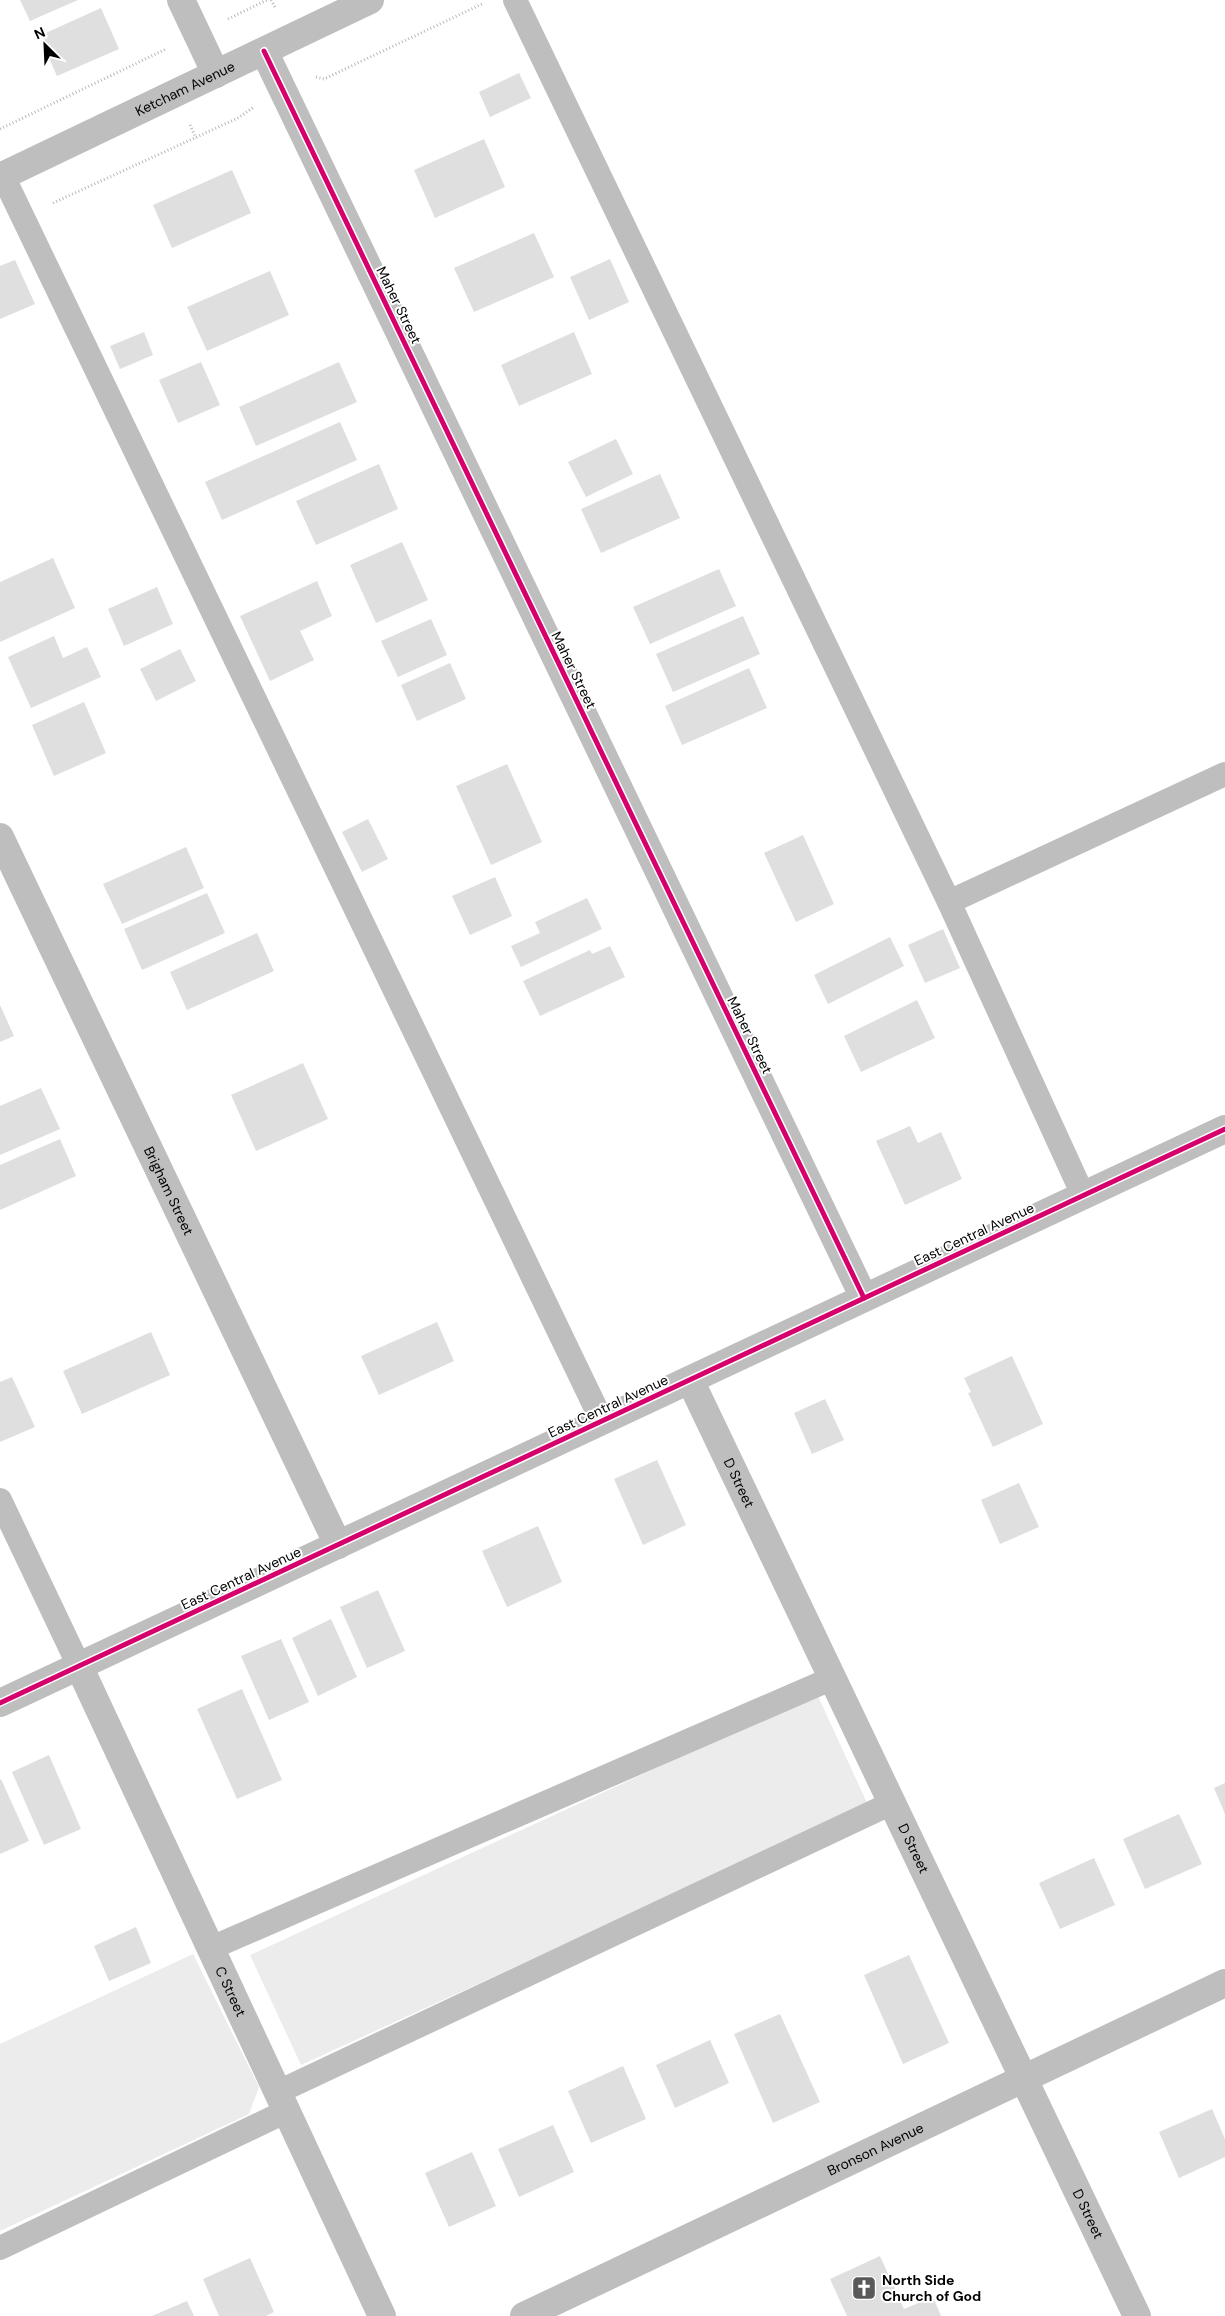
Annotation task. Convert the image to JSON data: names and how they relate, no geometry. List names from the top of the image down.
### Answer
{
  "streets": {
    "street": [
      "Ketcham Avenue",
      "Maher Street",
      "Brigham Street",
      "East Central Avenue",
      "D Street",
      "C Street",
      "Bronson Avenue"
    ]
  },
  "crossings": [
    ["Ketcham Avenue", "Maher Street"],
    ["Maher Street", "East Central Avenue"],
    ["Brigham Street", "East Central Avenue"],
    ["East Central Avenue", "D Street"],
    ["East Central Avenue", "C Street"],
    ["D Street", "Bronson Avenue"]
  ],
  "places": {
    "church": ["North Side Church of God"]
  },
  "north": "top left"
}
